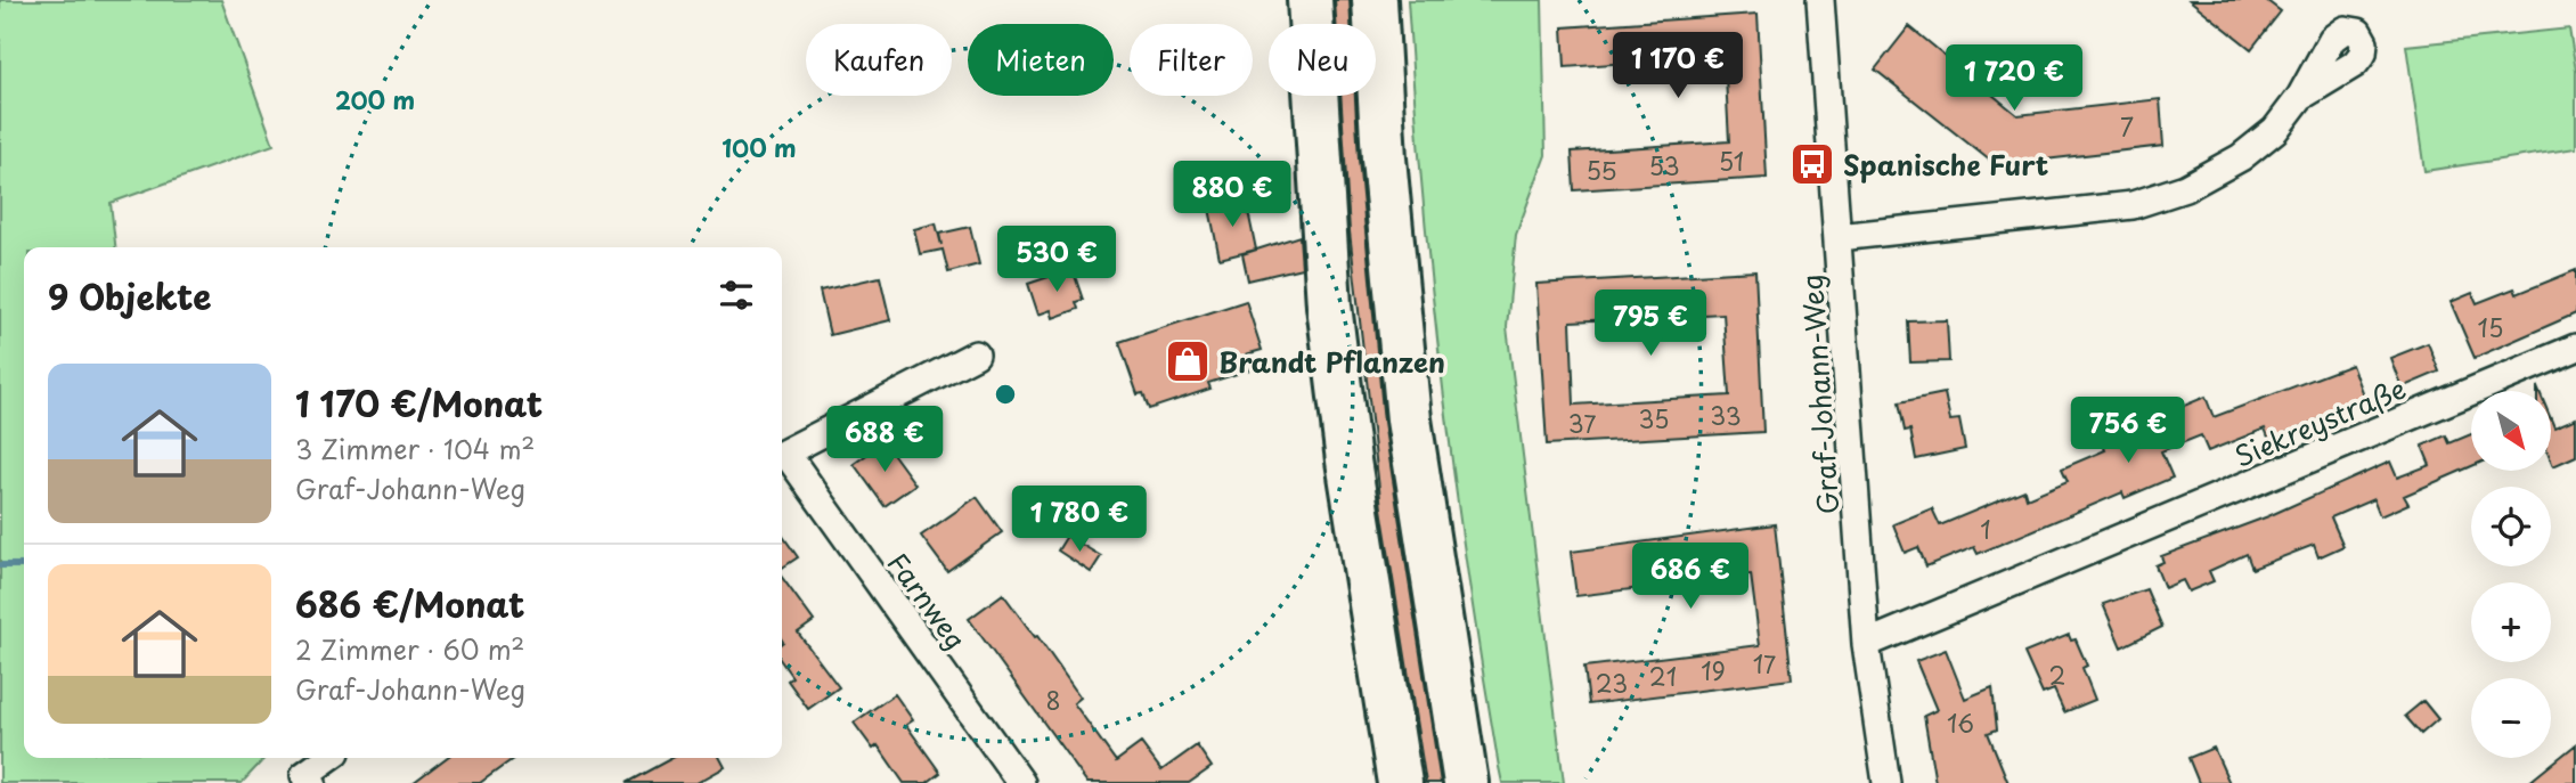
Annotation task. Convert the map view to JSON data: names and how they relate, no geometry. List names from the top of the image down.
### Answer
{
  "streets": {
    "street": ["Graf-Johann-Weg", "Siekreystraße", "Farnweg"]
  },
  "crossings": [
    ["Graf-Johann-Weg", "Siekreystraße"]
  ],
  "places": {
    "bus stop": ["Spanische Furt"],
    "shop": ["Brandt Pflanzen"]
  },
  "house_numbers": [
    "7",
    "51",
    "53",
    "55",
    "15",
    "33",
    "35",
    "37",
    "1",
    "17",
    "19",
    "2",
    "21",
    "23",
    "8",
    "16"
  ],
  "north": "bottom right",
  "page": {
    "chip": [
      "Kaufen",
      "Mieten",
      "Filter",
      "Neu"
    ],
    "price": [
      "1 170 €",
      "1 720 €",
      "880 €",
      "530 €",
      "795 €",
      "756 €",
      "688 €",
      "1 780 €",
      "686 €"
    ],
    "heading": "9 Objekte",
    "list": [
      {
        "name": "1 170 €/Monat",
        "note": "3 Zimmer · 104 m² · Graf-Johann-Weg"
      },
      {
        "name": "686 €/Monat",
        "note": "2 Zimmer · 60 m² · Graf-Johann-Weg"
      }
    ],
    "map_buttons": ["+", "−"]
  },
  "rings": ["200 m", "100 m"]
}
